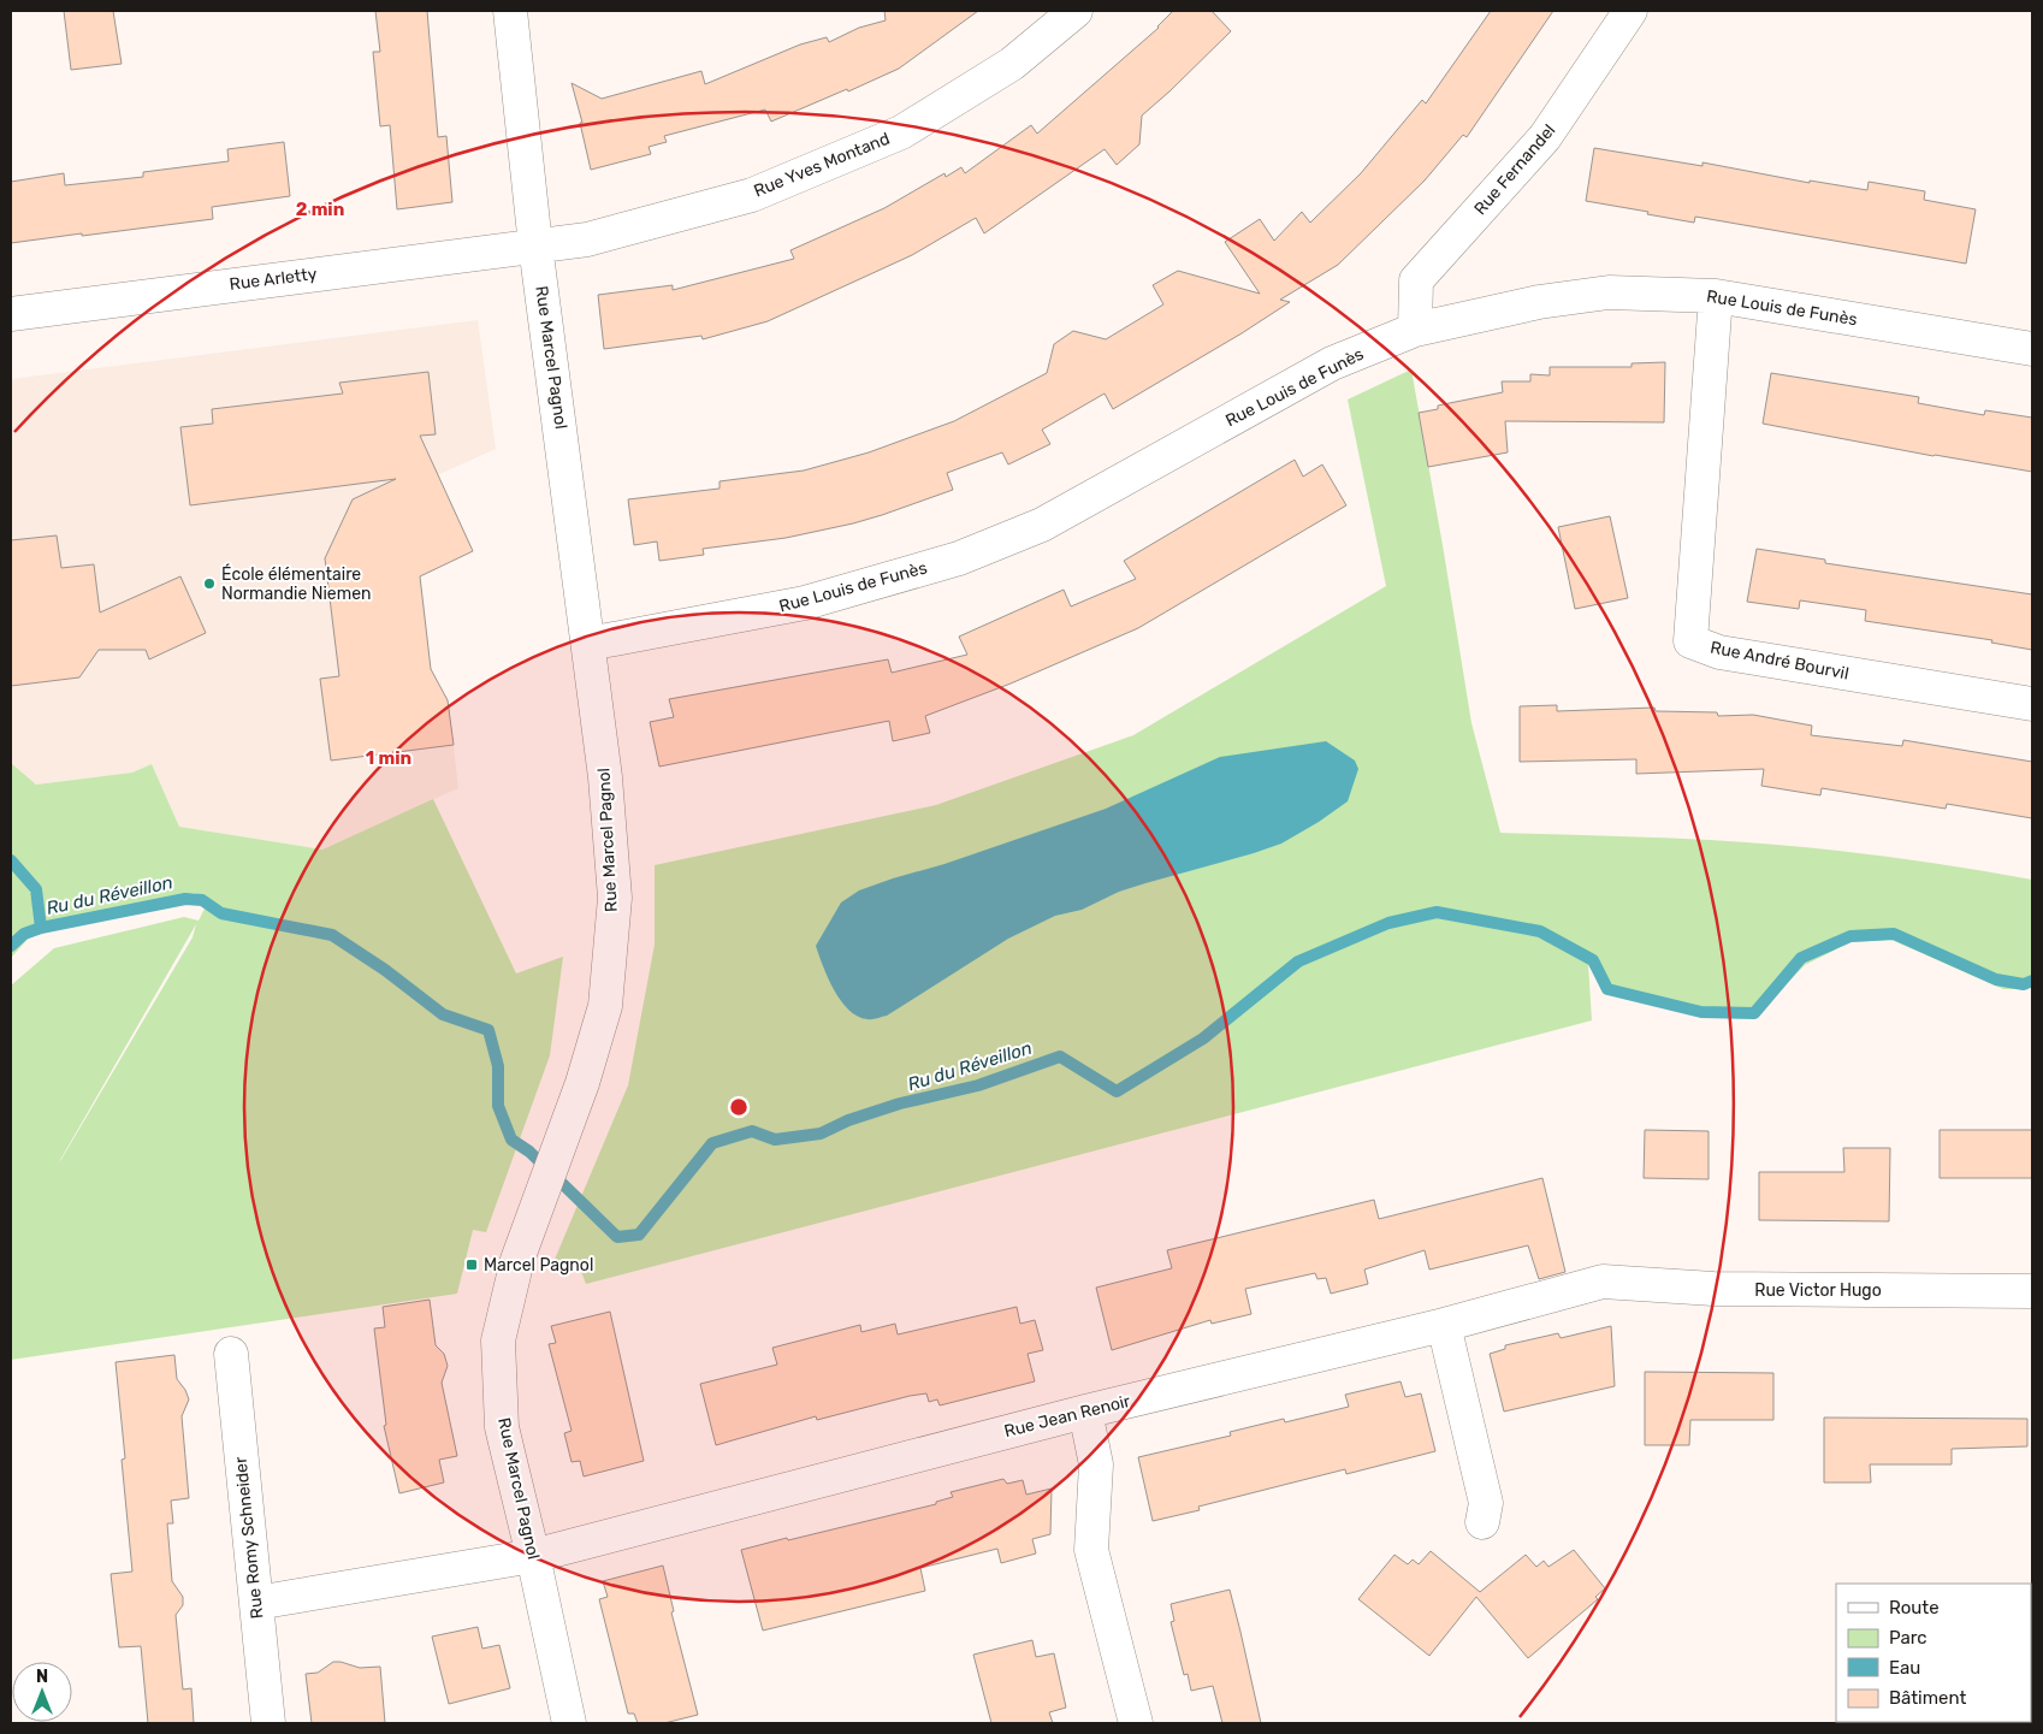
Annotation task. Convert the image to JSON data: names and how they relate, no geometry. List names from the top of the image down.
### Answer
{
  "streets": {
    "street": [
      "Rue Yves Montand",
      "Rue Fernandel",
      "Rue Arletty",
      "Rue Louis de Funès",
      "Rue Marcel Pagnol",
      "Rue André Bourvil",
      "Rue Victor Hugo",
      "Rue Jean Renoir",
      "Rue Romy Schneider"
    ]
  },
  "crossings": [
    ["Rue Yves Montand", "Rue Arletty"],
    ["Rue Yves Montand", "Rue Marcel Pagnol"],
    ["Rue Fernandel", "Rue Louis de Funès"],
    ["Rue Arletty", "Rue Marcel Pagnol"],
    ["Rue Louis de Funès", "Rue Marcel Pagnol"],
    ["Rue Louis de Funès", "Rue André Bourvil"],
    ["Rue Marcel Pagnol", "Rue Jean Renoir"],
    ["Rue Victor Hugo", "Rue Jean Renoir"],
    ["Rue Jean Renoir", "Rue Romy Schneider"]
  ],
  "water": ["Ru du Réveillon"],
  "places": {
    "other": ["École élémentaire Normandie Niemen"],
    "transit": ["Marcel Pagnol"]
  },
  "legend": [
    "Route",
    "Parc",
    "Eau",
    "Bâtiment"
  ],
  "north": "top",
  "rings": ["2 min", "1 min"]
}
